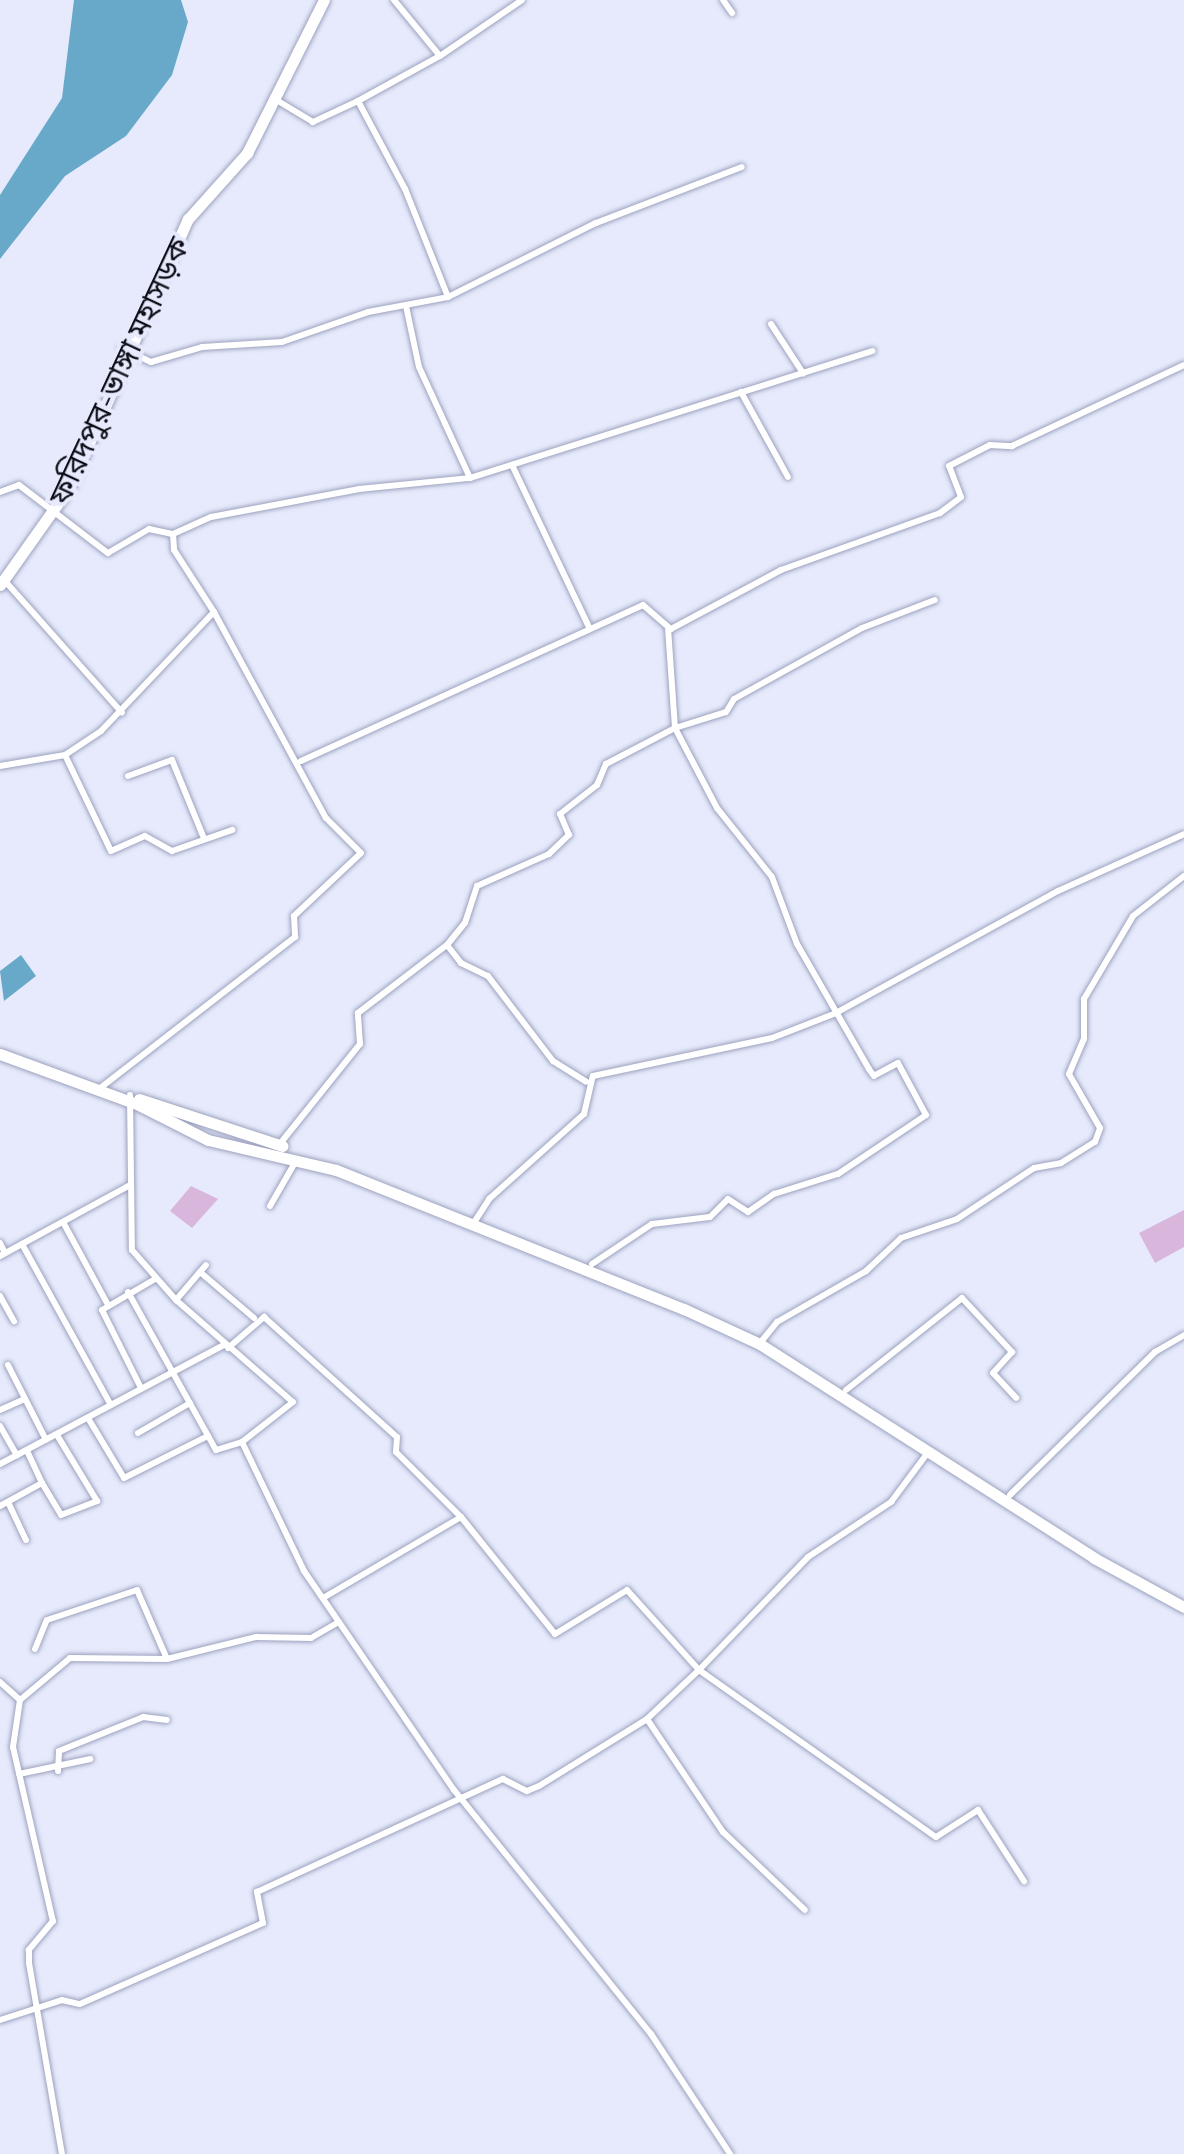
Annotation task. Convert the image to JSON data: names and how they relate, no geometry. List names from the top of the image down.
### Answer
{
  "streets": {
    "highway": ["ফরিদপুর-ভাঙ্গা মহাসড়ক"]
  }
}
